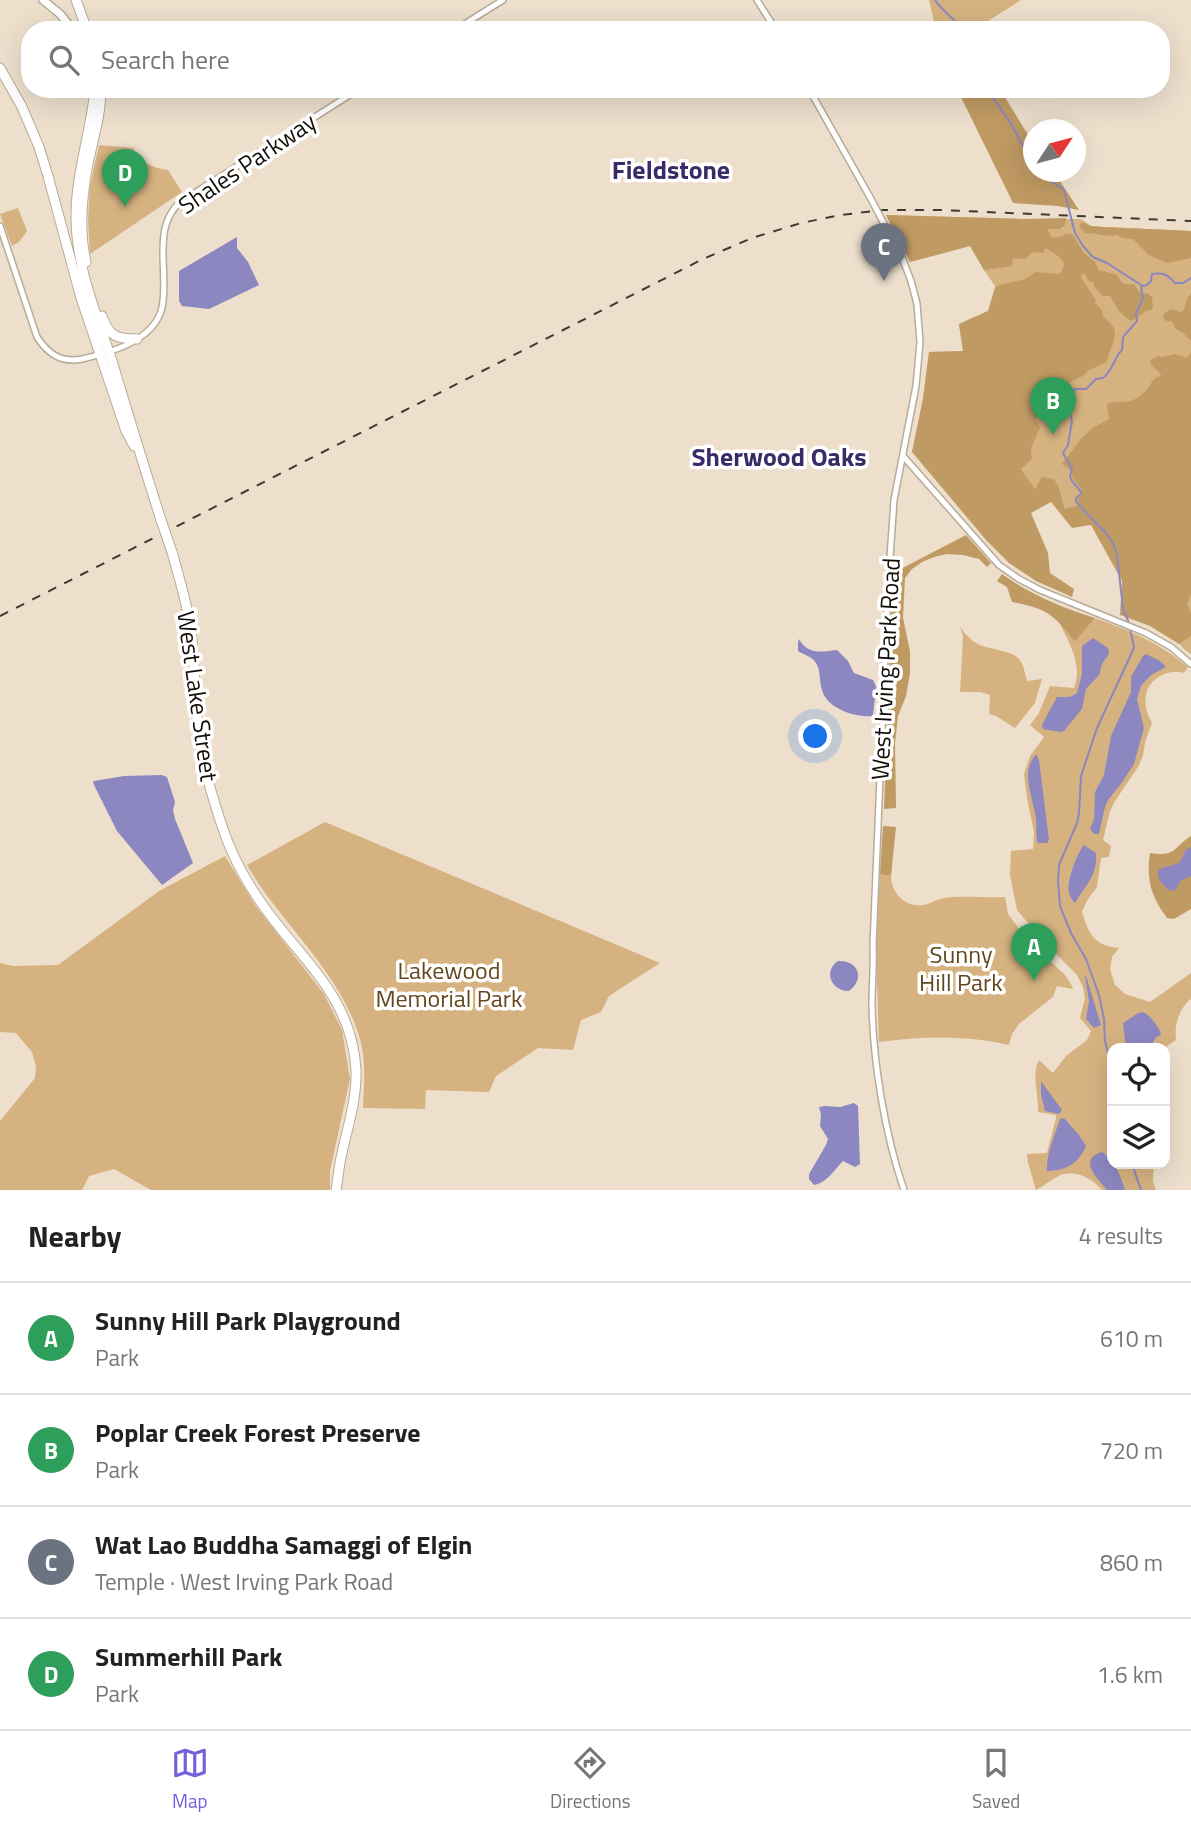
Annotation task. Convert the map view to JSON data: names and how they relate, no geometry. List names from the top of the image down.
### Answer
{
  "streets": {
    "highway": ["West Lake Street"],
    "main road": ["Shales Parkway", "West Irving Park Road"]
  },
  "crossings": [
    ["Shales Parkway", "West Lake Street"]
  ],
  "districts": ["Fieldstone", "Sherwood Oaks"],
  "parks": ["Sunny Hill Park", "Lakewood Memorial Park"],
  "north": "top right",
  "page": {
    "search": "Search here",
    "pins": [
      "D",
      "C",
      "B",
      "A"
    ],
    "heading": ["Nearby", "4 results"],
    "list": [
      {
        "mark": "A",
        "name": "Sunny Hill Park Playground",
        "note": "Park",
        "value": "610 m"
      },
      {
        "mark": "B",
        "name": "Poplar Creek Forest Preserve",
        "note": "Park",
        "value": "720 m"
      },
      {
        "mark": "C",
        "name": "Wat Lao Buddha Samaggi of Elgin",
        "note": "Temple · West Irving Park Road",
        "value": "860 m"
      },
      {
        "mark": "D",
        "name": "Summerhill Park",
        "note": "Park",
        "value": "1.6 km"
      }
    ],
    "nav": ["Map", "Directions", "Saved"]
  }
}
